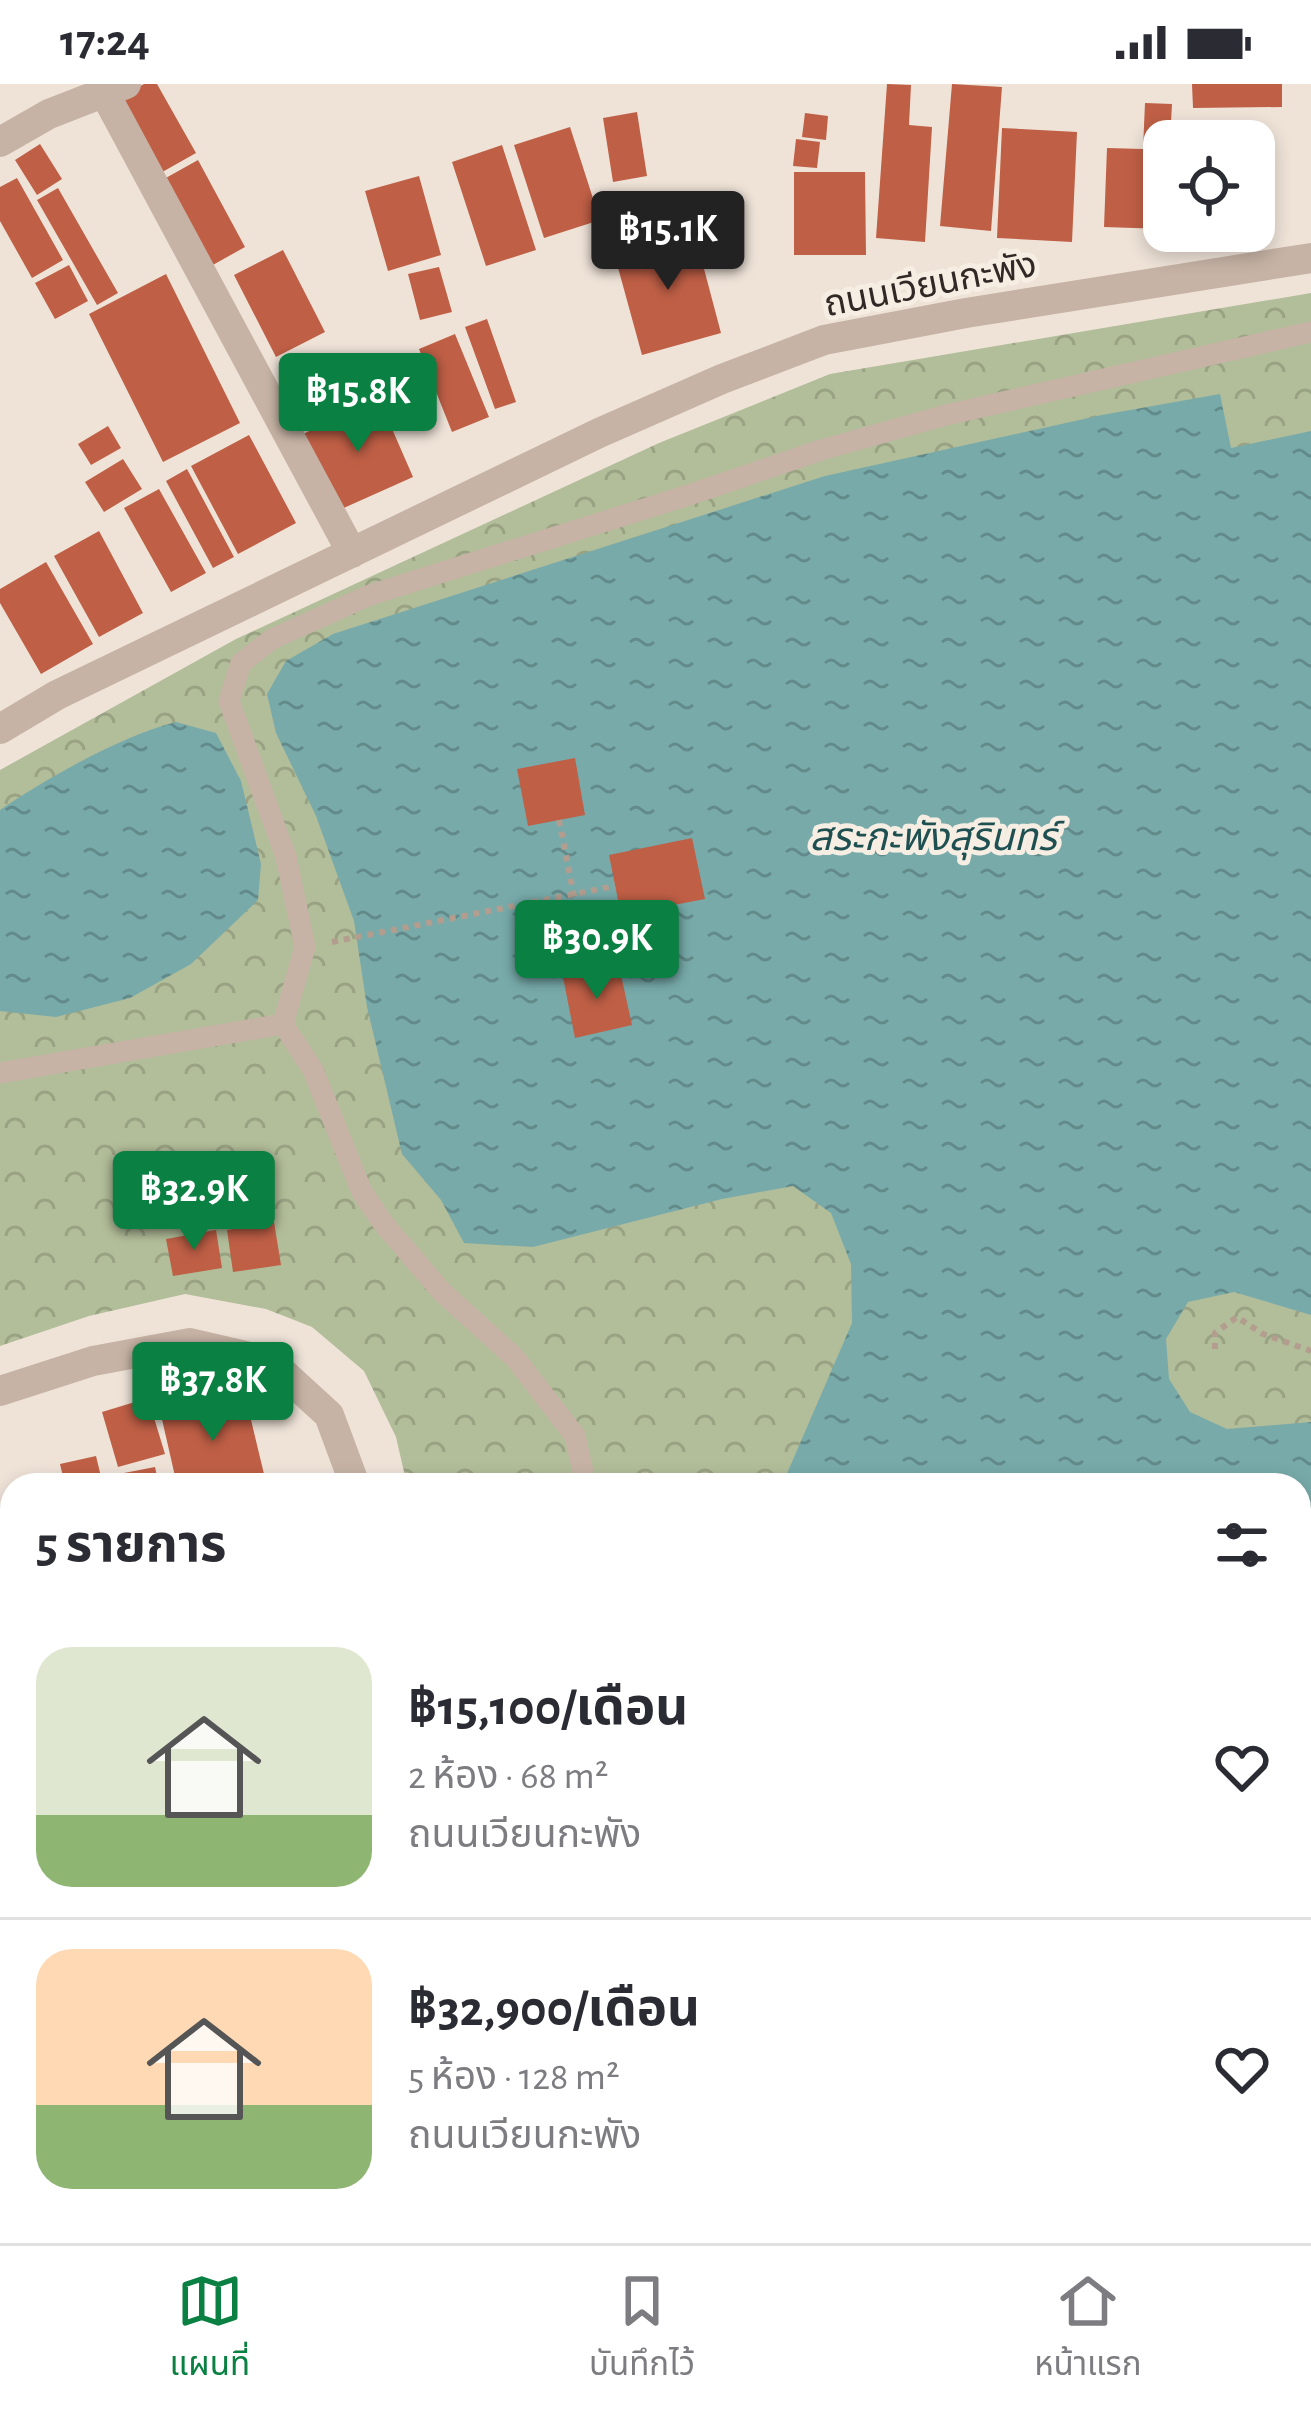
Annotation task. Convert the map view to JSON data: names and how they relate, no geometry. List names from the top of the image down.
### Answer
{
  "streets": {
    "street": ["ถนนเวียนกะพัง"]
  },
  "water": ["สระกะพังสุรินทร์"],
  "page": {
    "status": "17:24",
    "price": [
      "฿15.1K",
      "฿15.8K",
      "฿30.9K",
      "฿32.9K",
      "฿37.8K"
    ],
    "heading": "5 รายการ",
    "list": [
      {
        "name": "฿15,100/เดือน",
        "note": "2 ห้อง · 68 m² · ถนนเวียนกะพัง"
      },
      {
        "name": "฿32,900/เดือน",
        "note": "5 ห้อง · 128 m² · ถนนเวียนกะพัง"
      }
    ],
    "tabs": ["แผนที่", "บันทึกไว้", "หน้าแรก"]
  }
}
